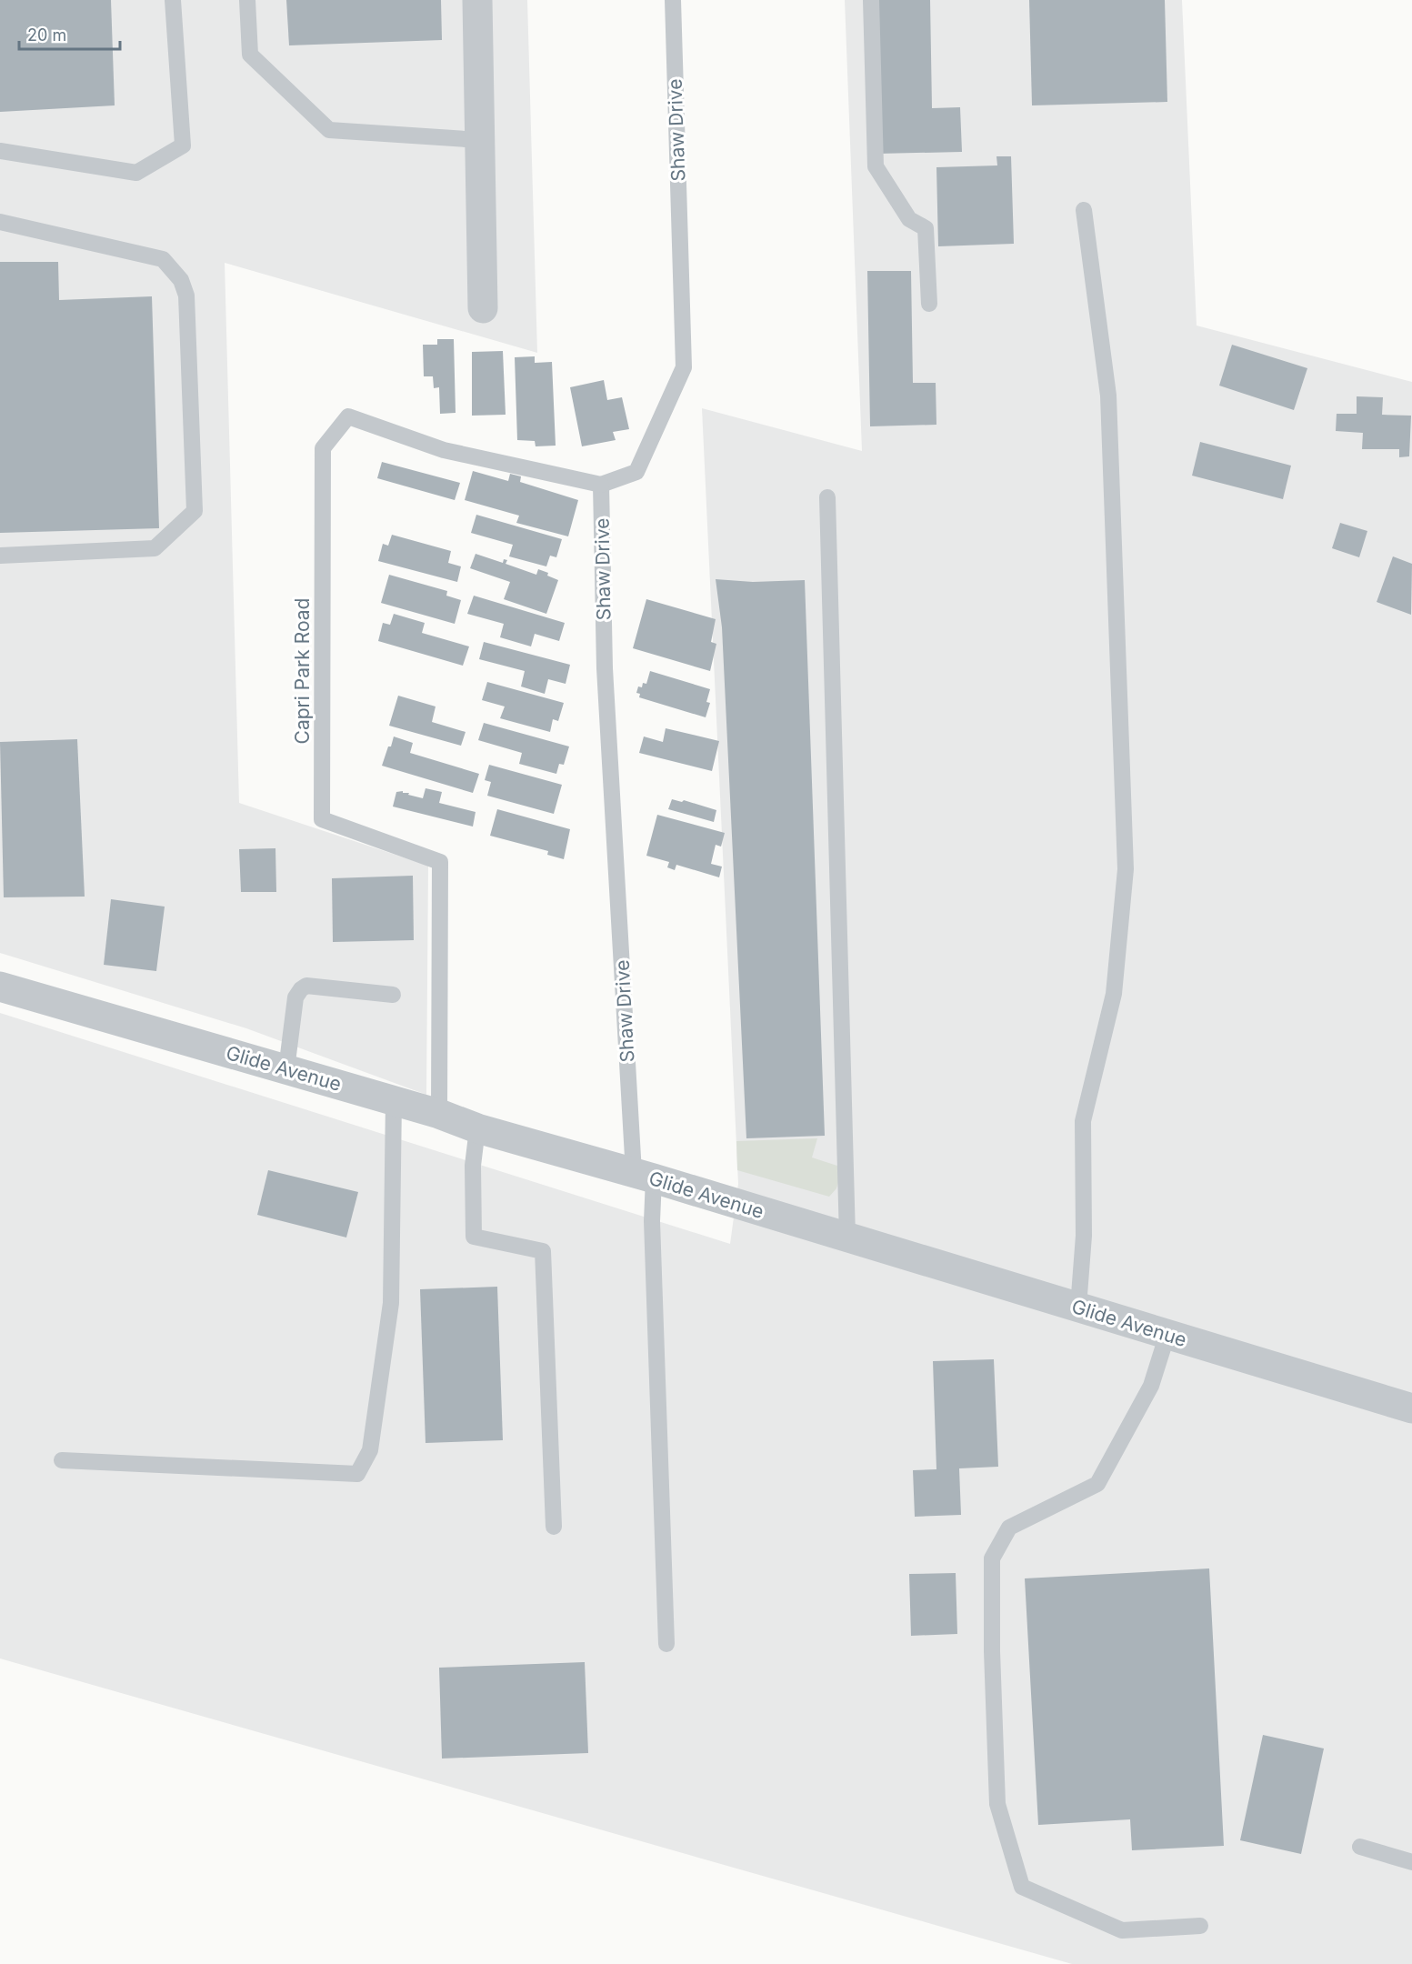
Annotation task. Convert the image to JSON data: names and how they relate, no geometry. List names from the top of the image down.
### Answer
{
  "streets": {
    "street": ["Glide Avenue"],
    "lane": ["Shaw Drive", "Capri Park Road"]
  },
  "crossings": [
    ["Shaw Drive", "Capri Park Road"],
    ["Shaw Drive", "Glide Avenue"],
    ["Capri Park Road", "Glide Avenue"]
  ],
  "scale_bar": "20 m"
}
